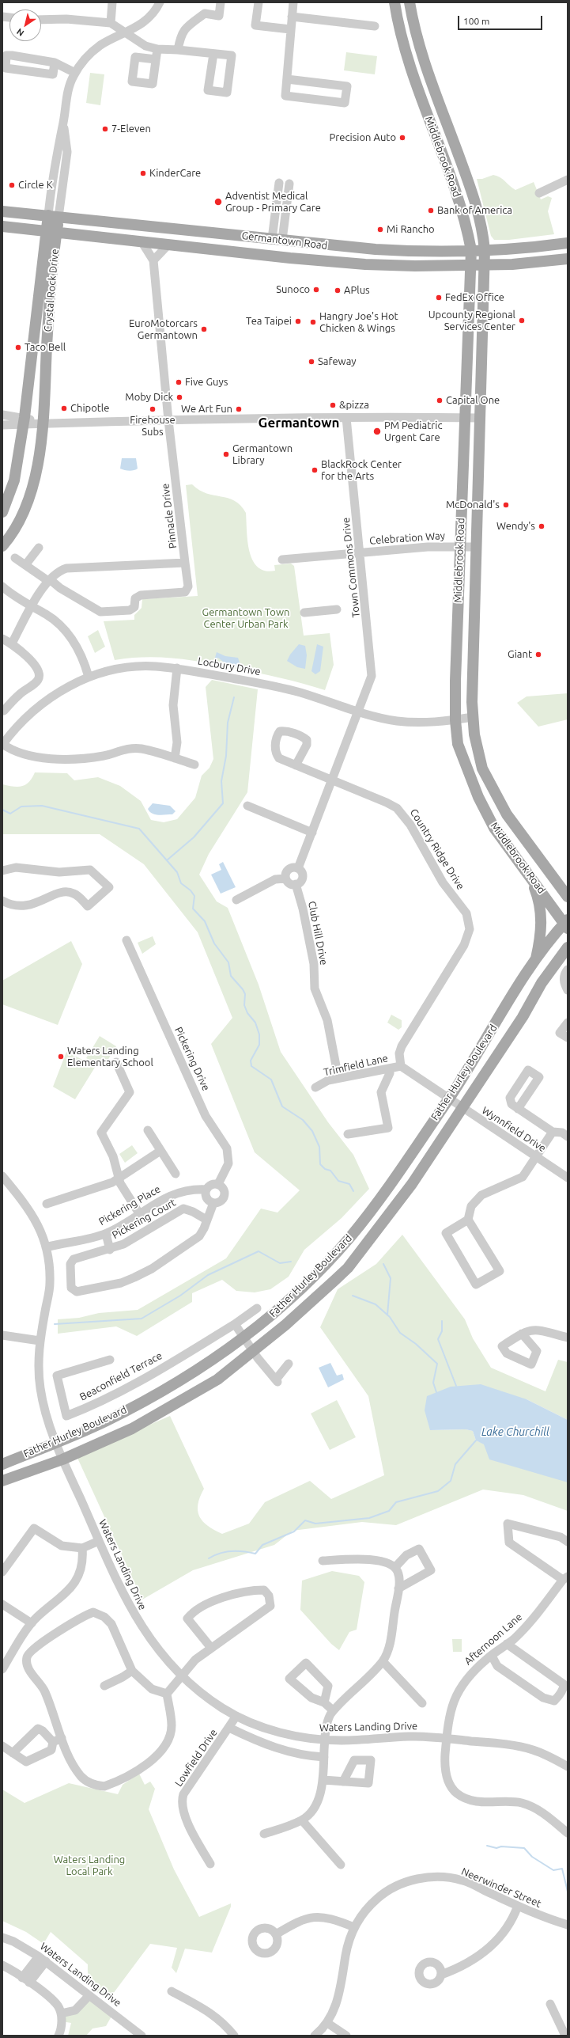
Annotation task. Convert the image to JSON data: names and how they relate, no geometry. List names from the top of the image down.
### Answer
{
  "streets": {
    "main road": [
      "Middlebrook Road",
      "Germantown Road",
      "Crystal Rock Drive",
      "Father Hurley Boulevard"
    ],
    "street": [
      "Pinnacle Drive",
      "Celebration Way",
      "Town Commons Drive",
      "Locbury Drive",
      "Country Ridge Drive",
      "Club Hill Drive",
      "Pickering Drive",
      "Trimfield Lane",
      "Wynnfield Drive",
      "Pickering Place",
      "Pickering Court",
      "Beaconfield Terrace",
      "Waters Landing Drive",
      "Afternoon Lane",
      "Lowfield Drive",
      "Neerwinder Street"
    ]
  },
  "crossings": [
    ["Middlebrook Road", "Germantown Road"],
    ["Middlebrook Road", "Celebration Way"],
    ["Middlebrook Road", "Locbury Drive"],
    ["Middlebrook Road", "Father Hurley Boulevard"],
    ["Germantown Road", "Crystal Rock Drive"],
    ["Germantown Road", "Pinnacle Drive"],
    ["Celebration Way", "Town Commons Drive"],
    ["Town Commons Drive", "Locbury Drive"],
    ["Country Ridge Drive", "Trimfield Lane"],
    ["Club Hill Drive", "Trimfield Lane"],
    ["Pickering Drive", "Pickering Place"],
    ["Pickering Drive", "Pickering Court"],
    ["Trimfield Lane", "Father Hurley Boulevard"],
    ["Trimfield Lane", "Wynnfield Drive"],
    ["Father Hurley Boulevard", "Wynnfield Drive"],
    ["Father Hurley Boulevard", "Waters Landing Drive"],
    ["Pickering Place", "Pickering Court"],
    ["Pickering Place", "Waters Landing Drive"],
    ["Waters Landing Drive", "Afternoon Lane"],
    ["Waters Landing Drive", "Lowfield Drive"]
  ],
  "districts": ["Germantown"],
  "water": ["Lake Churchill"],
  "parks": ["Germantown Town Center Urban Park", "Waters Landing Local Park"],
  "places": [
    "7-Eleven",
    "Precision Auto",
    "KinderCare",
    "Circle K",
    "Adventist Medical Group - Primary Care",
    "Bank of America",
    "Mi Rancho",
    "Sunoco",
    "APlus",
    "FedEx Office",
    "Upcounty Regional Services Center",
    "Tea Taipei",
    "Hangry Joe's Hot Chicken & Wings",
    "EuroMotorcars Germantown",
    "Taco Bell",
    "Safeway",
    "Five Guys",
    "Moby Dick",
    "Capital One",
    "&pizza",
    "Chipotle",
    "Firehouse Subs",
    "We Art Fun",
    "PM Pediatric Urgent Care",
    "Germantown Library",
    "BlackRock Center for the Arts",
    "McDonald's",
    "Wendy's",
    "Giant",
    "Waters Landing Elementary School"
  ],
  "scale_bar": "100 m",
  "north": "bottom left"
}
